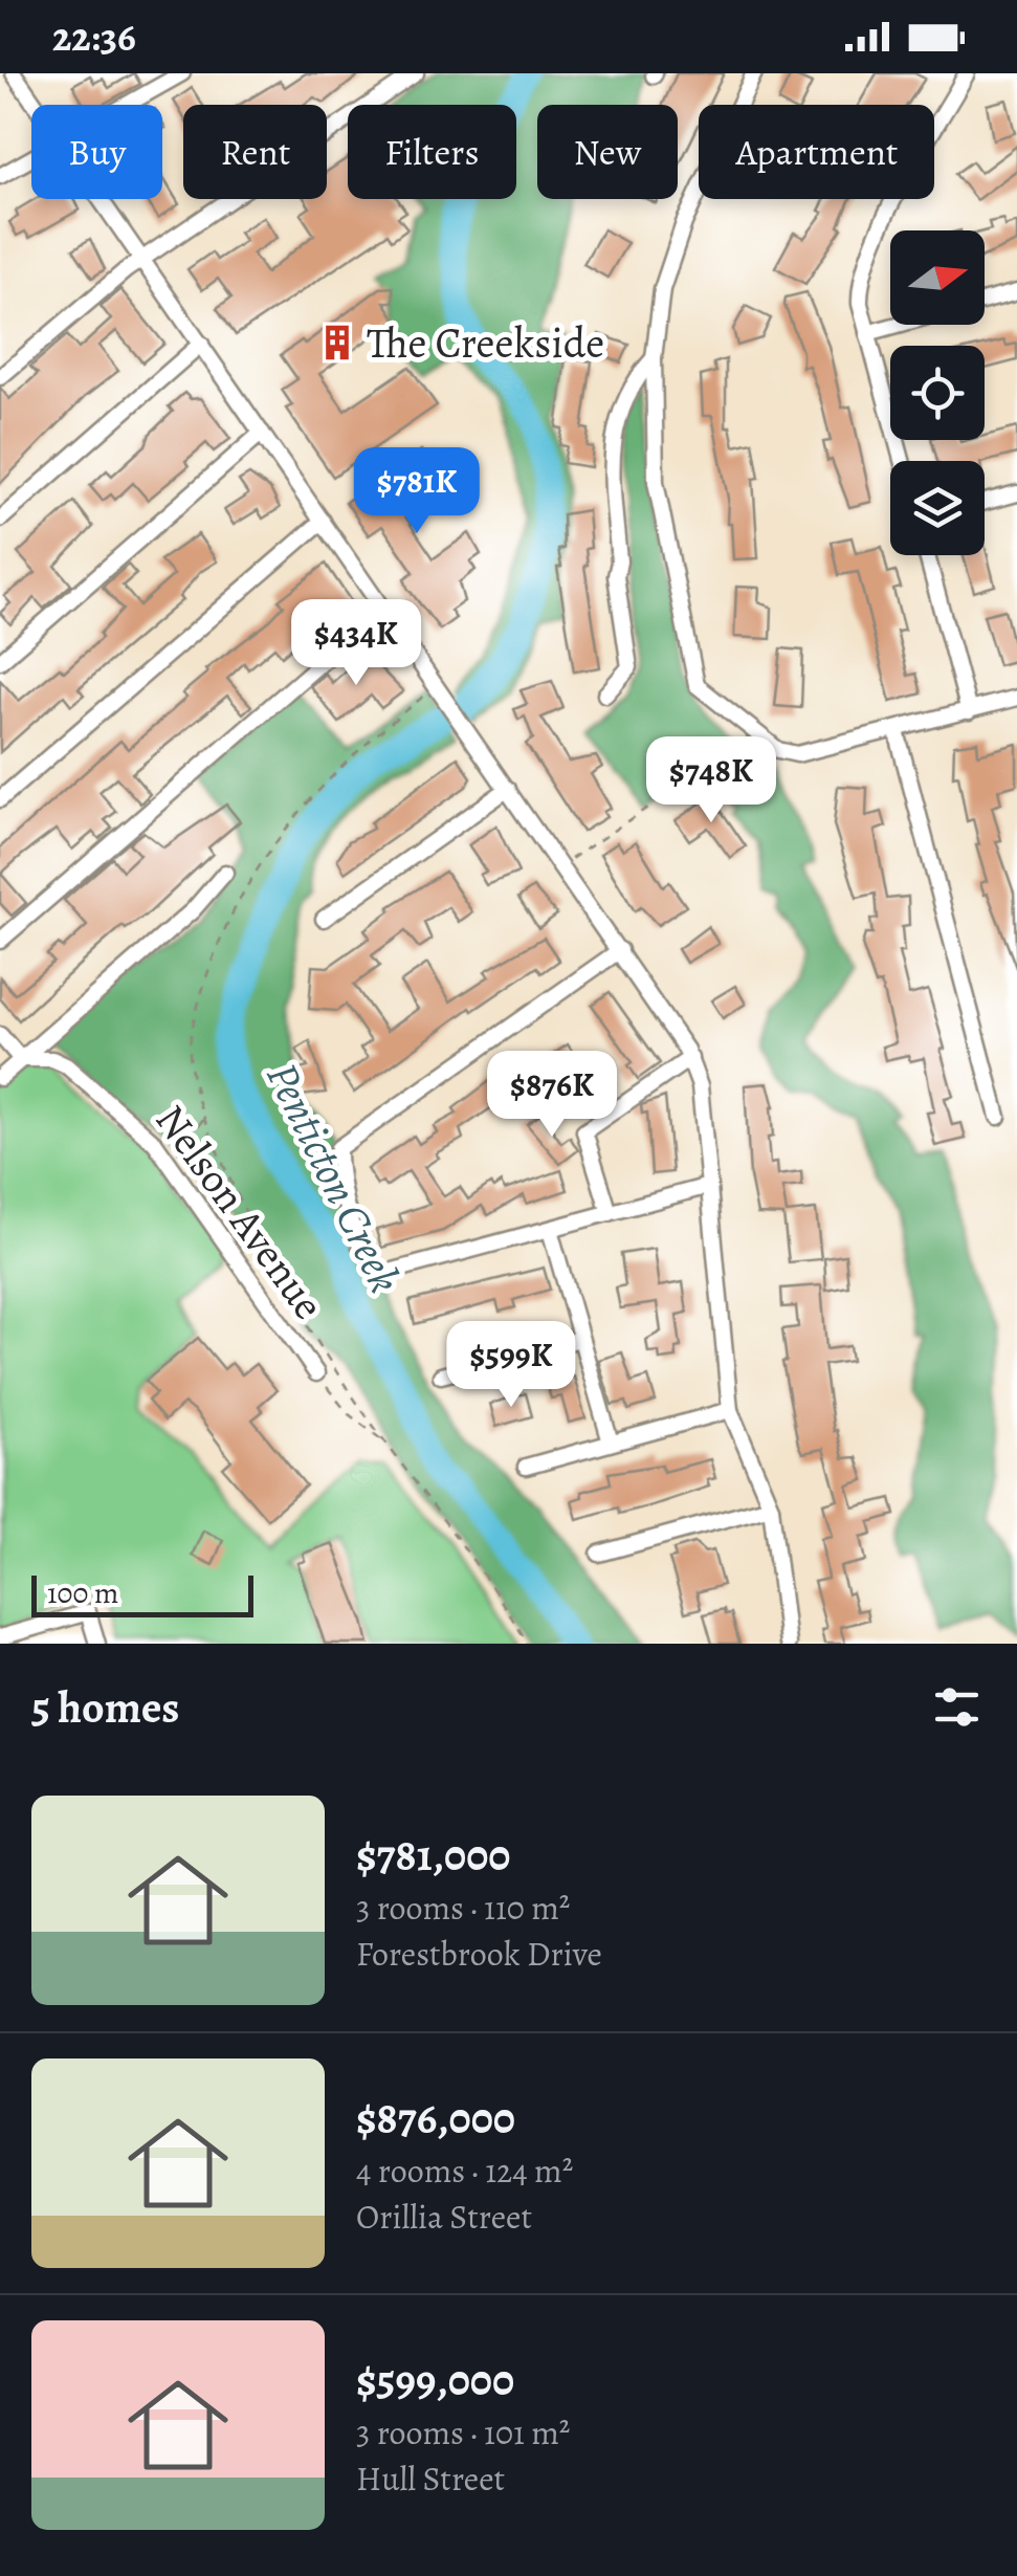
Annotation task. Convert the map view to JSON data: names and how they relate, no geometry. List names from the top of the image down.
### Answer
{
  "streets": {
    "street": ["Nelson Avenue"]
  },
  "water": ["Penticton Creek"],
  "places": {
    "building": ["The Creekside"]
  },
  "scale_bar": "100 m",
  "north": "right",
  "page": {
    "status": "22:36",
    "chip": [
      "Buy",
      "Rent",
      "Filters",
      "New",
      "Apartment"
    ],
    "price": [
      "$781K",
      "$434K",
      "$748K",
      "$876K",
      "$599K"
    ],
    "scale": "100 m",
    "heading": "5 homes",
    "list": [
      {
        "name": "$781,000",
        "note": "3 rooms · 110 m² · Forestbrook Drive"
      },
      {
        "name": "$876,000",
        "note": "4 rooms · 124 m² · Orillia Street"
      },
      {
        "name": "$599,000",
        "note": "3 rooms · 101 m² · Hull Street"
      }
    ]
  }
}
